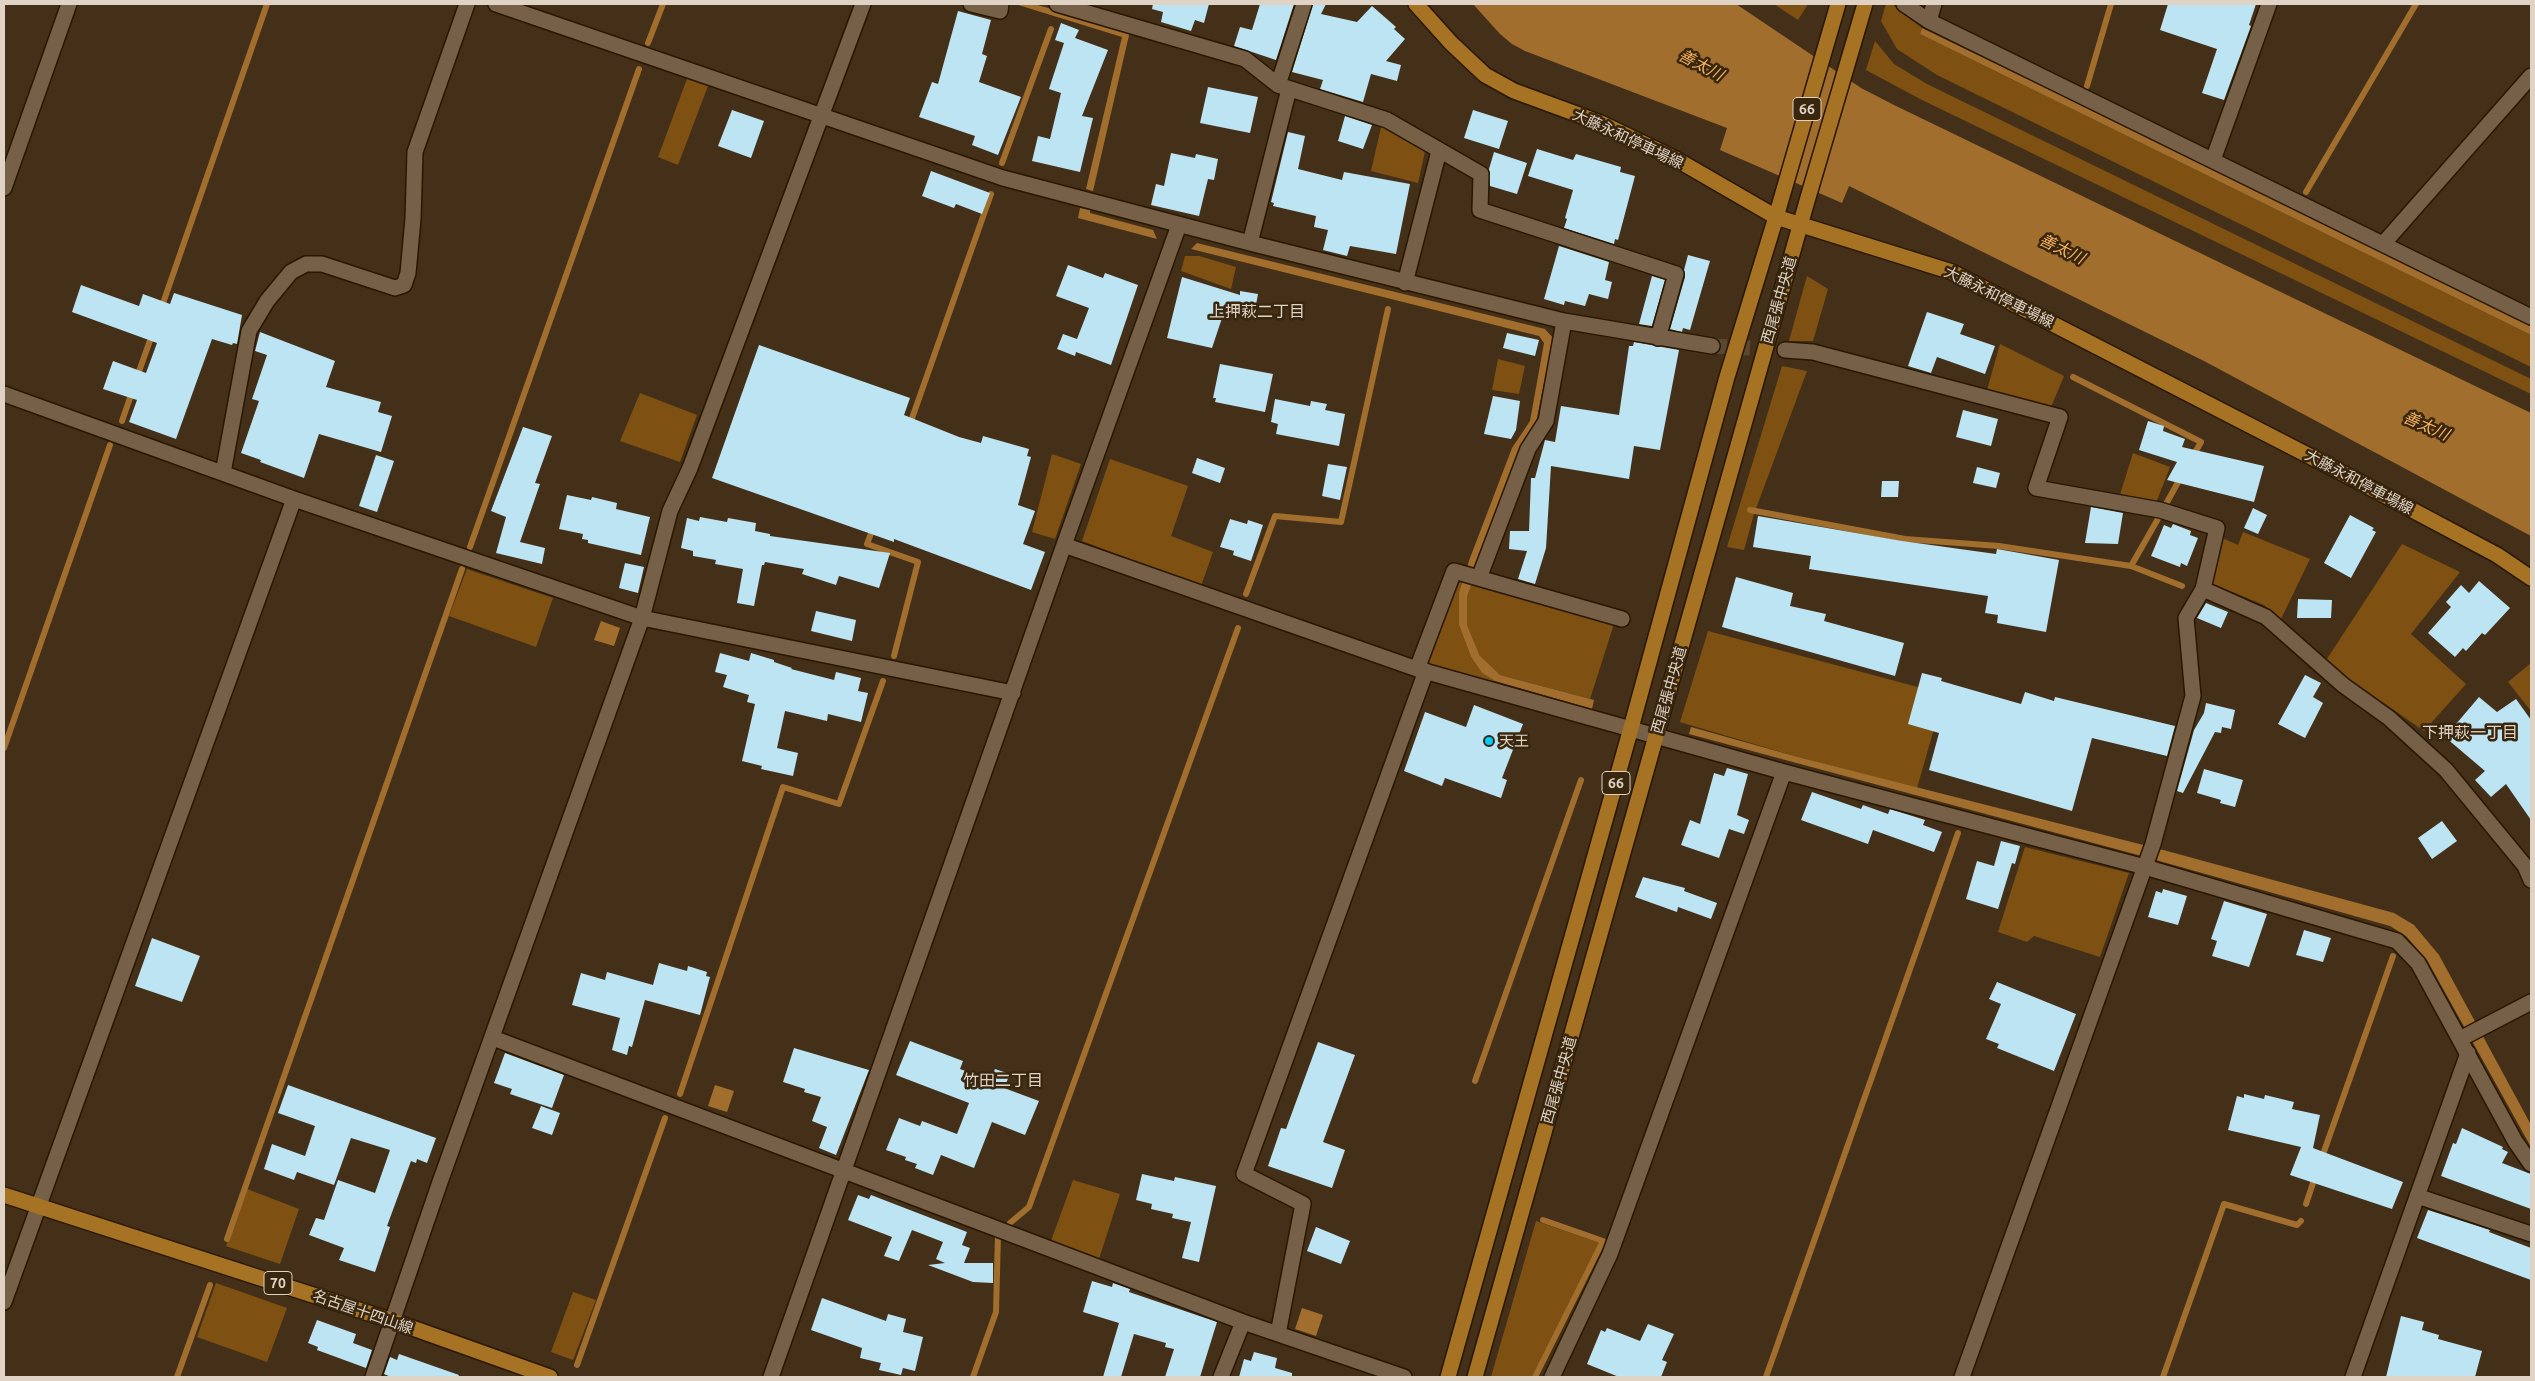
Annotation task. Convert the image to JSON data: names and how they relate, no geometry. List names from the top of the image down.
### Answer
{
  "streets": {
    "main road": [
      "66",
      "大藤永和停車場線",
      "西尾張中央道",
      "70",
      "名古屋十四山線"
    ]
  },
  "crossings": [
    ["大藤永和停車場線", "西尾張中央道"]
  ],
  "districts": ["上押萩二丁目", "下押萩一丁目", "竹田二丁目"],
  "water": ["善太川"],
  "places": ["天王"]
}
